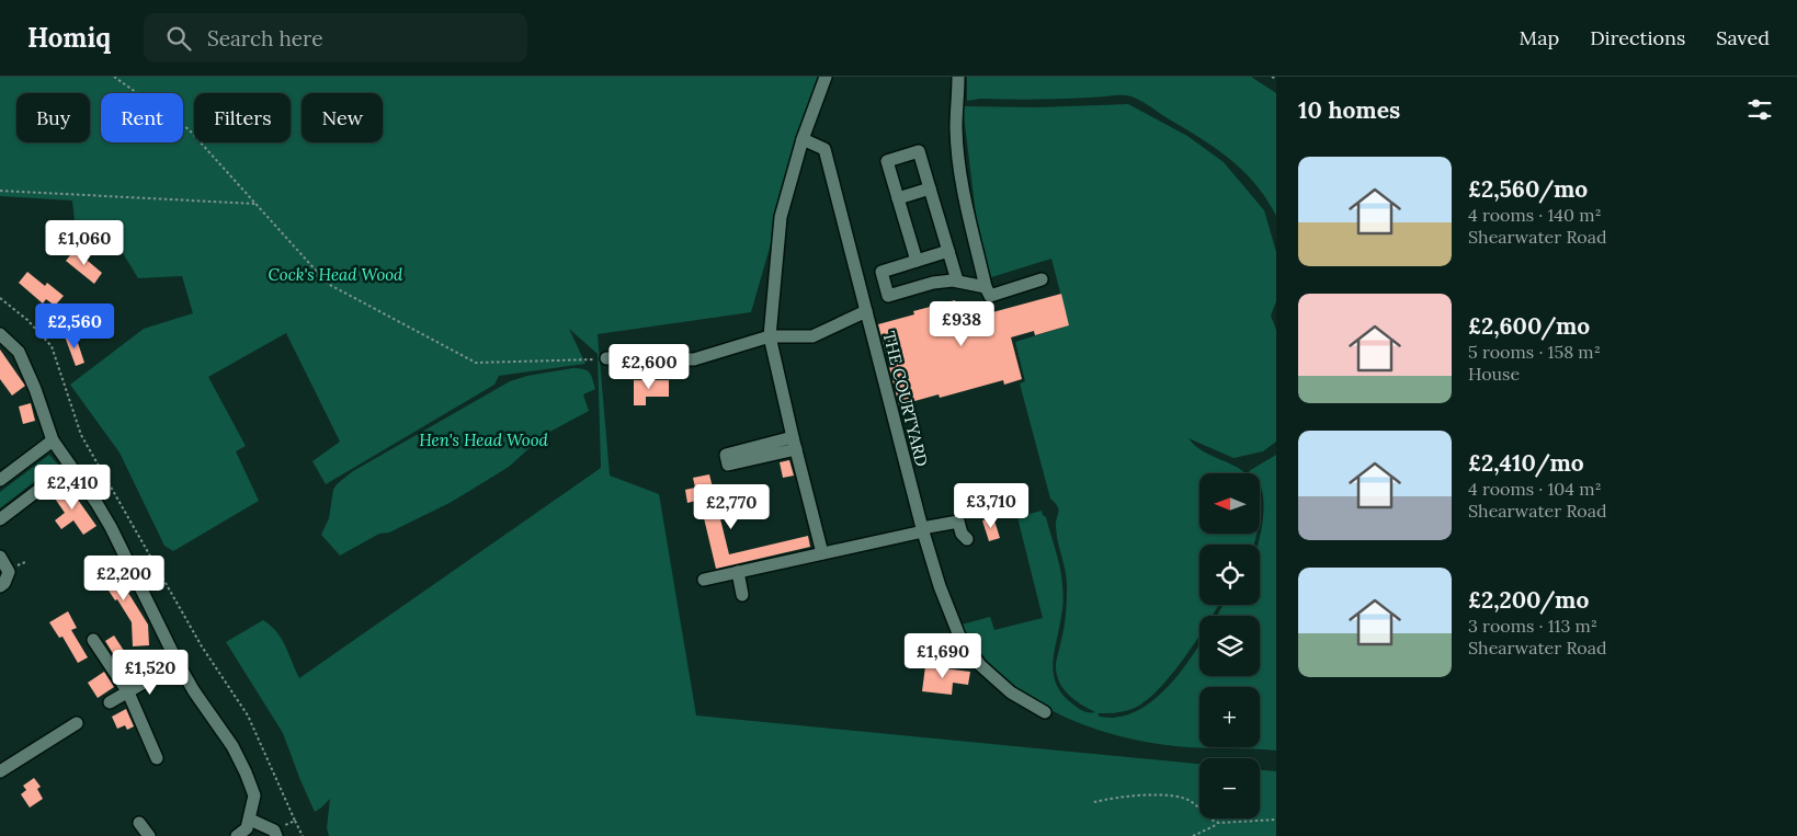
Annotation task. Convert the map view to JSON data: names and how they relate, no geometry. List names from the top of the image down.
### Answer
{
  "streets": {
    "street": ["THE COURTYARD"]
  },
  "parks": ["Cock's Head Wood", "Hen's Head Wood"],
  "north": "left",
  "page": {
    "header": "Homiq",
    "search": "Search here",
    "nav": ["Map", "Directions", "Saved"],
    "heading": "10 homes",
    "chip": [
      "Buy",
      "Rent",
      "Filters",
      "New"
    ],
    "list": [
      {
        "name": "£2,560/mo",
        "note": "4 rooms · 140 m² · Shearwater Road"
      },
      {
        "name": "£2,600/mo",
        "note": "5 rooms · 158 m² · House"
      },
      {
        "name": "£2,410/mo",
        "note": "4 rooms · 104 m² · Shearwater Road"
      },
      {
        "name": "£2,200/mo",
        "note": "3 rooms · 113 m² · Shearwater Road"
      }
    ],
    "price": [
      "£1,060",
      "£938",
      "£2,560",
      "£2,600",
      "£2,410",
      "£3,710",
      "£2,770",
      "£2,200",
      "£1,690",
      "£1,520"
    ],
    "map_buttons": ["+", "−"]
  }
}
